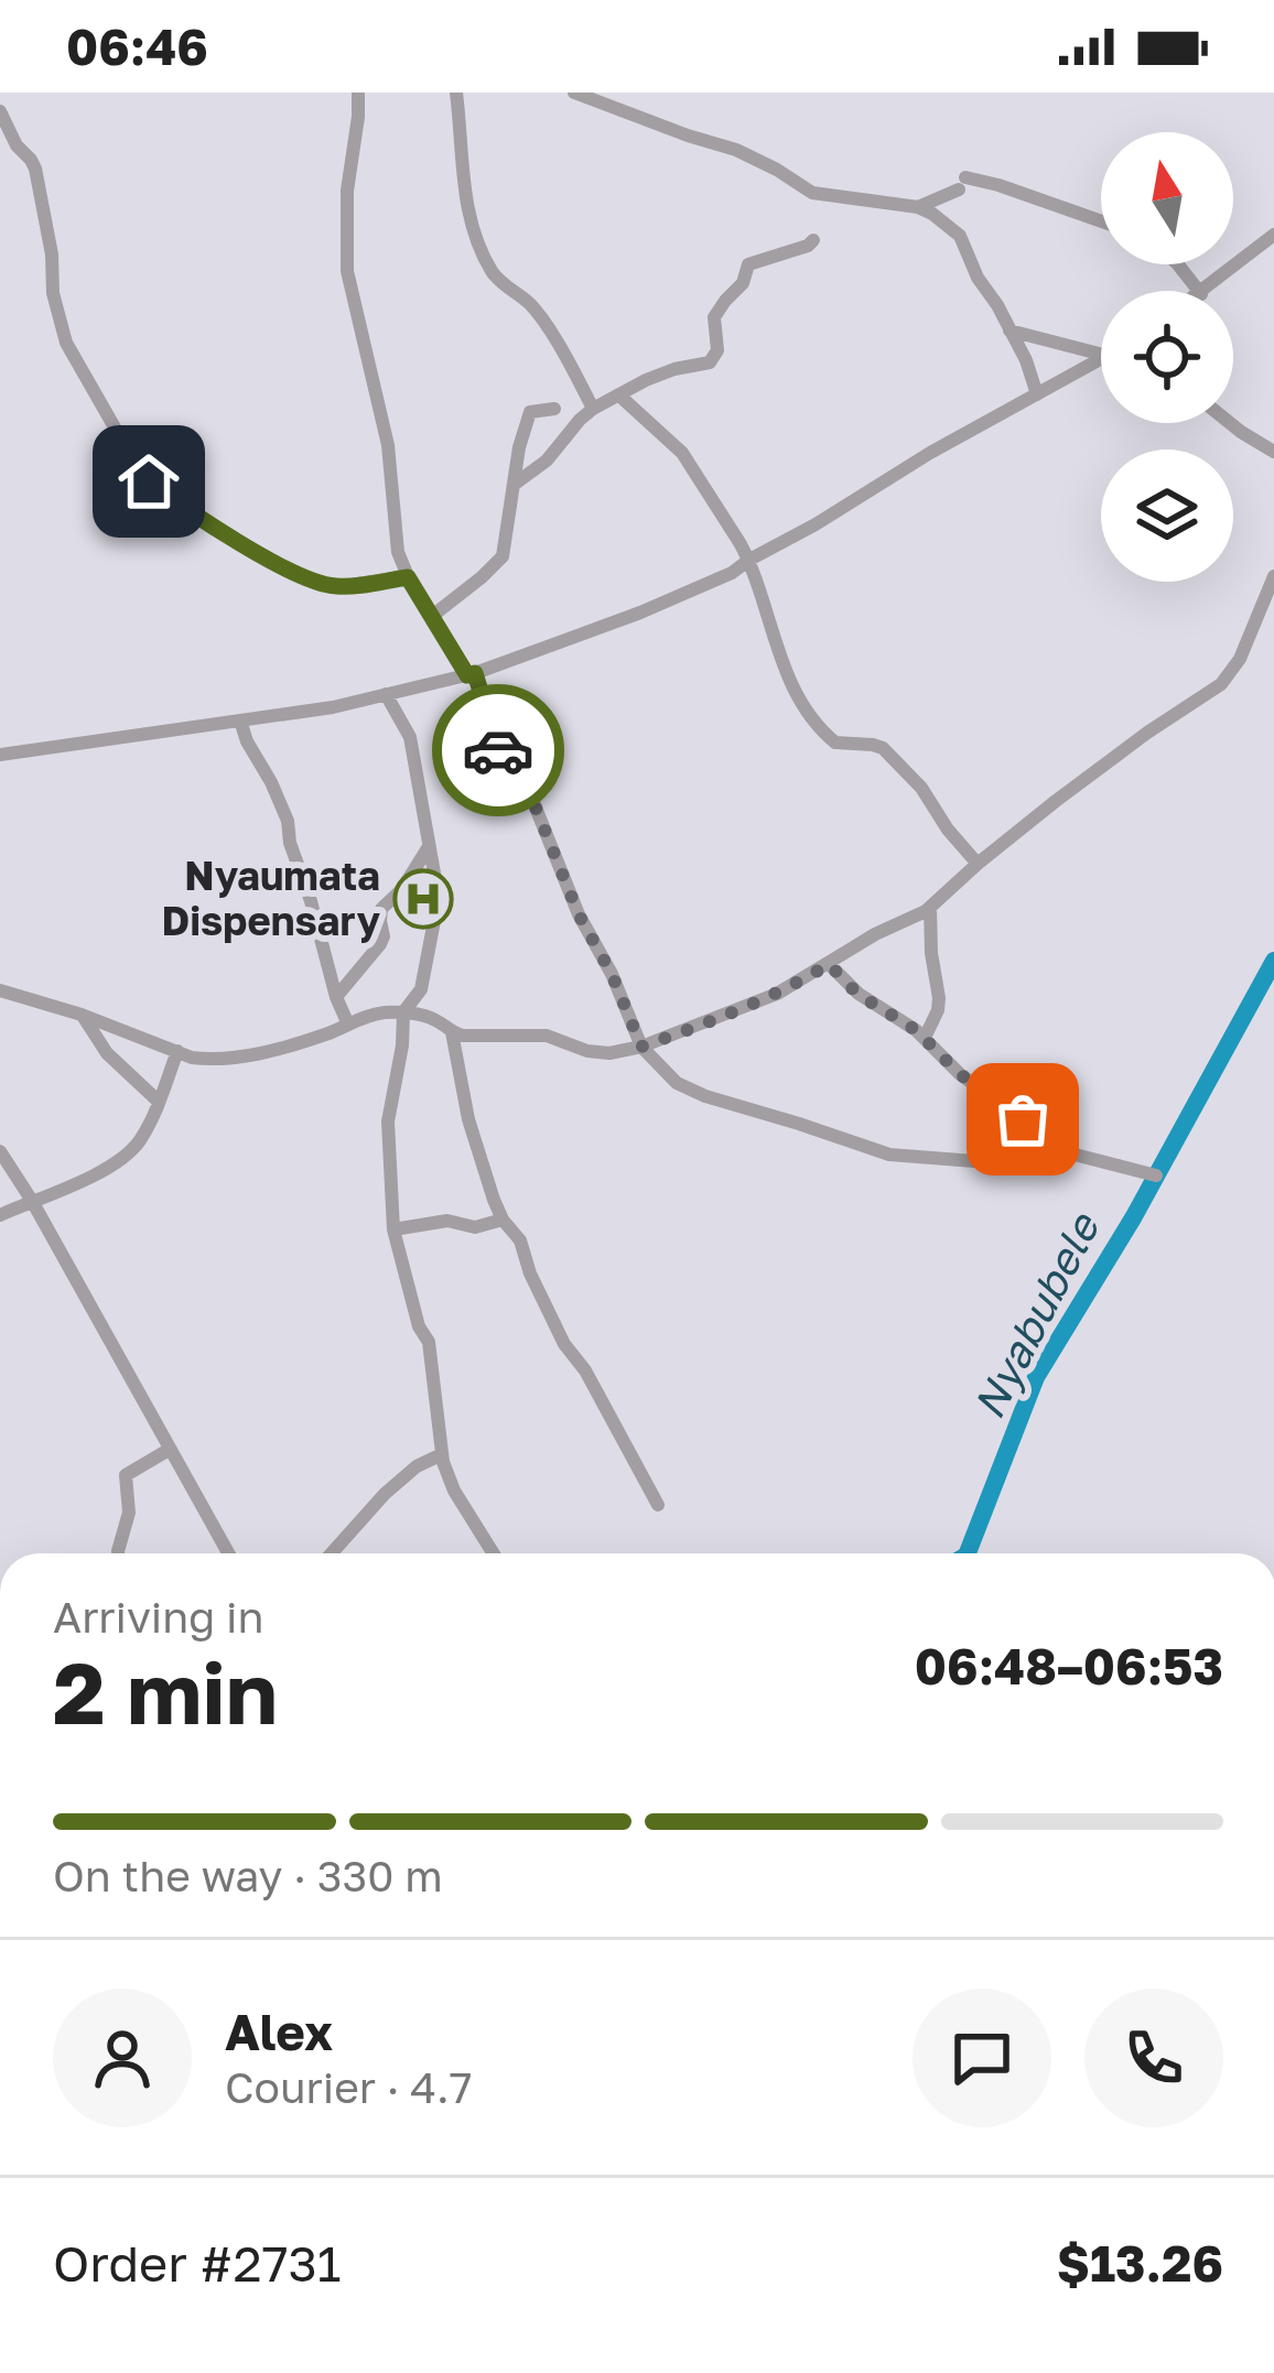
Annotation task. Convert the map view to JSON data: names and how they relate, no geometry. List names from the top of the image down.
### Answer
{
  "water": ["Nyabubele"],
  "places": {
    "hospital": ["Nyaumata Dispensary"]
  },
  "north": "top",
  "page": {
    "status": "06:46",
    "heading": ["2 min", "Arriving in", "06:48–06:53"],
    "panel": [
      "Alex",
      "Courier · 4.7",
      "Order #2731",
      "$13.26"
    ],
    "bar": "On the way · 330 m"
  }
}
